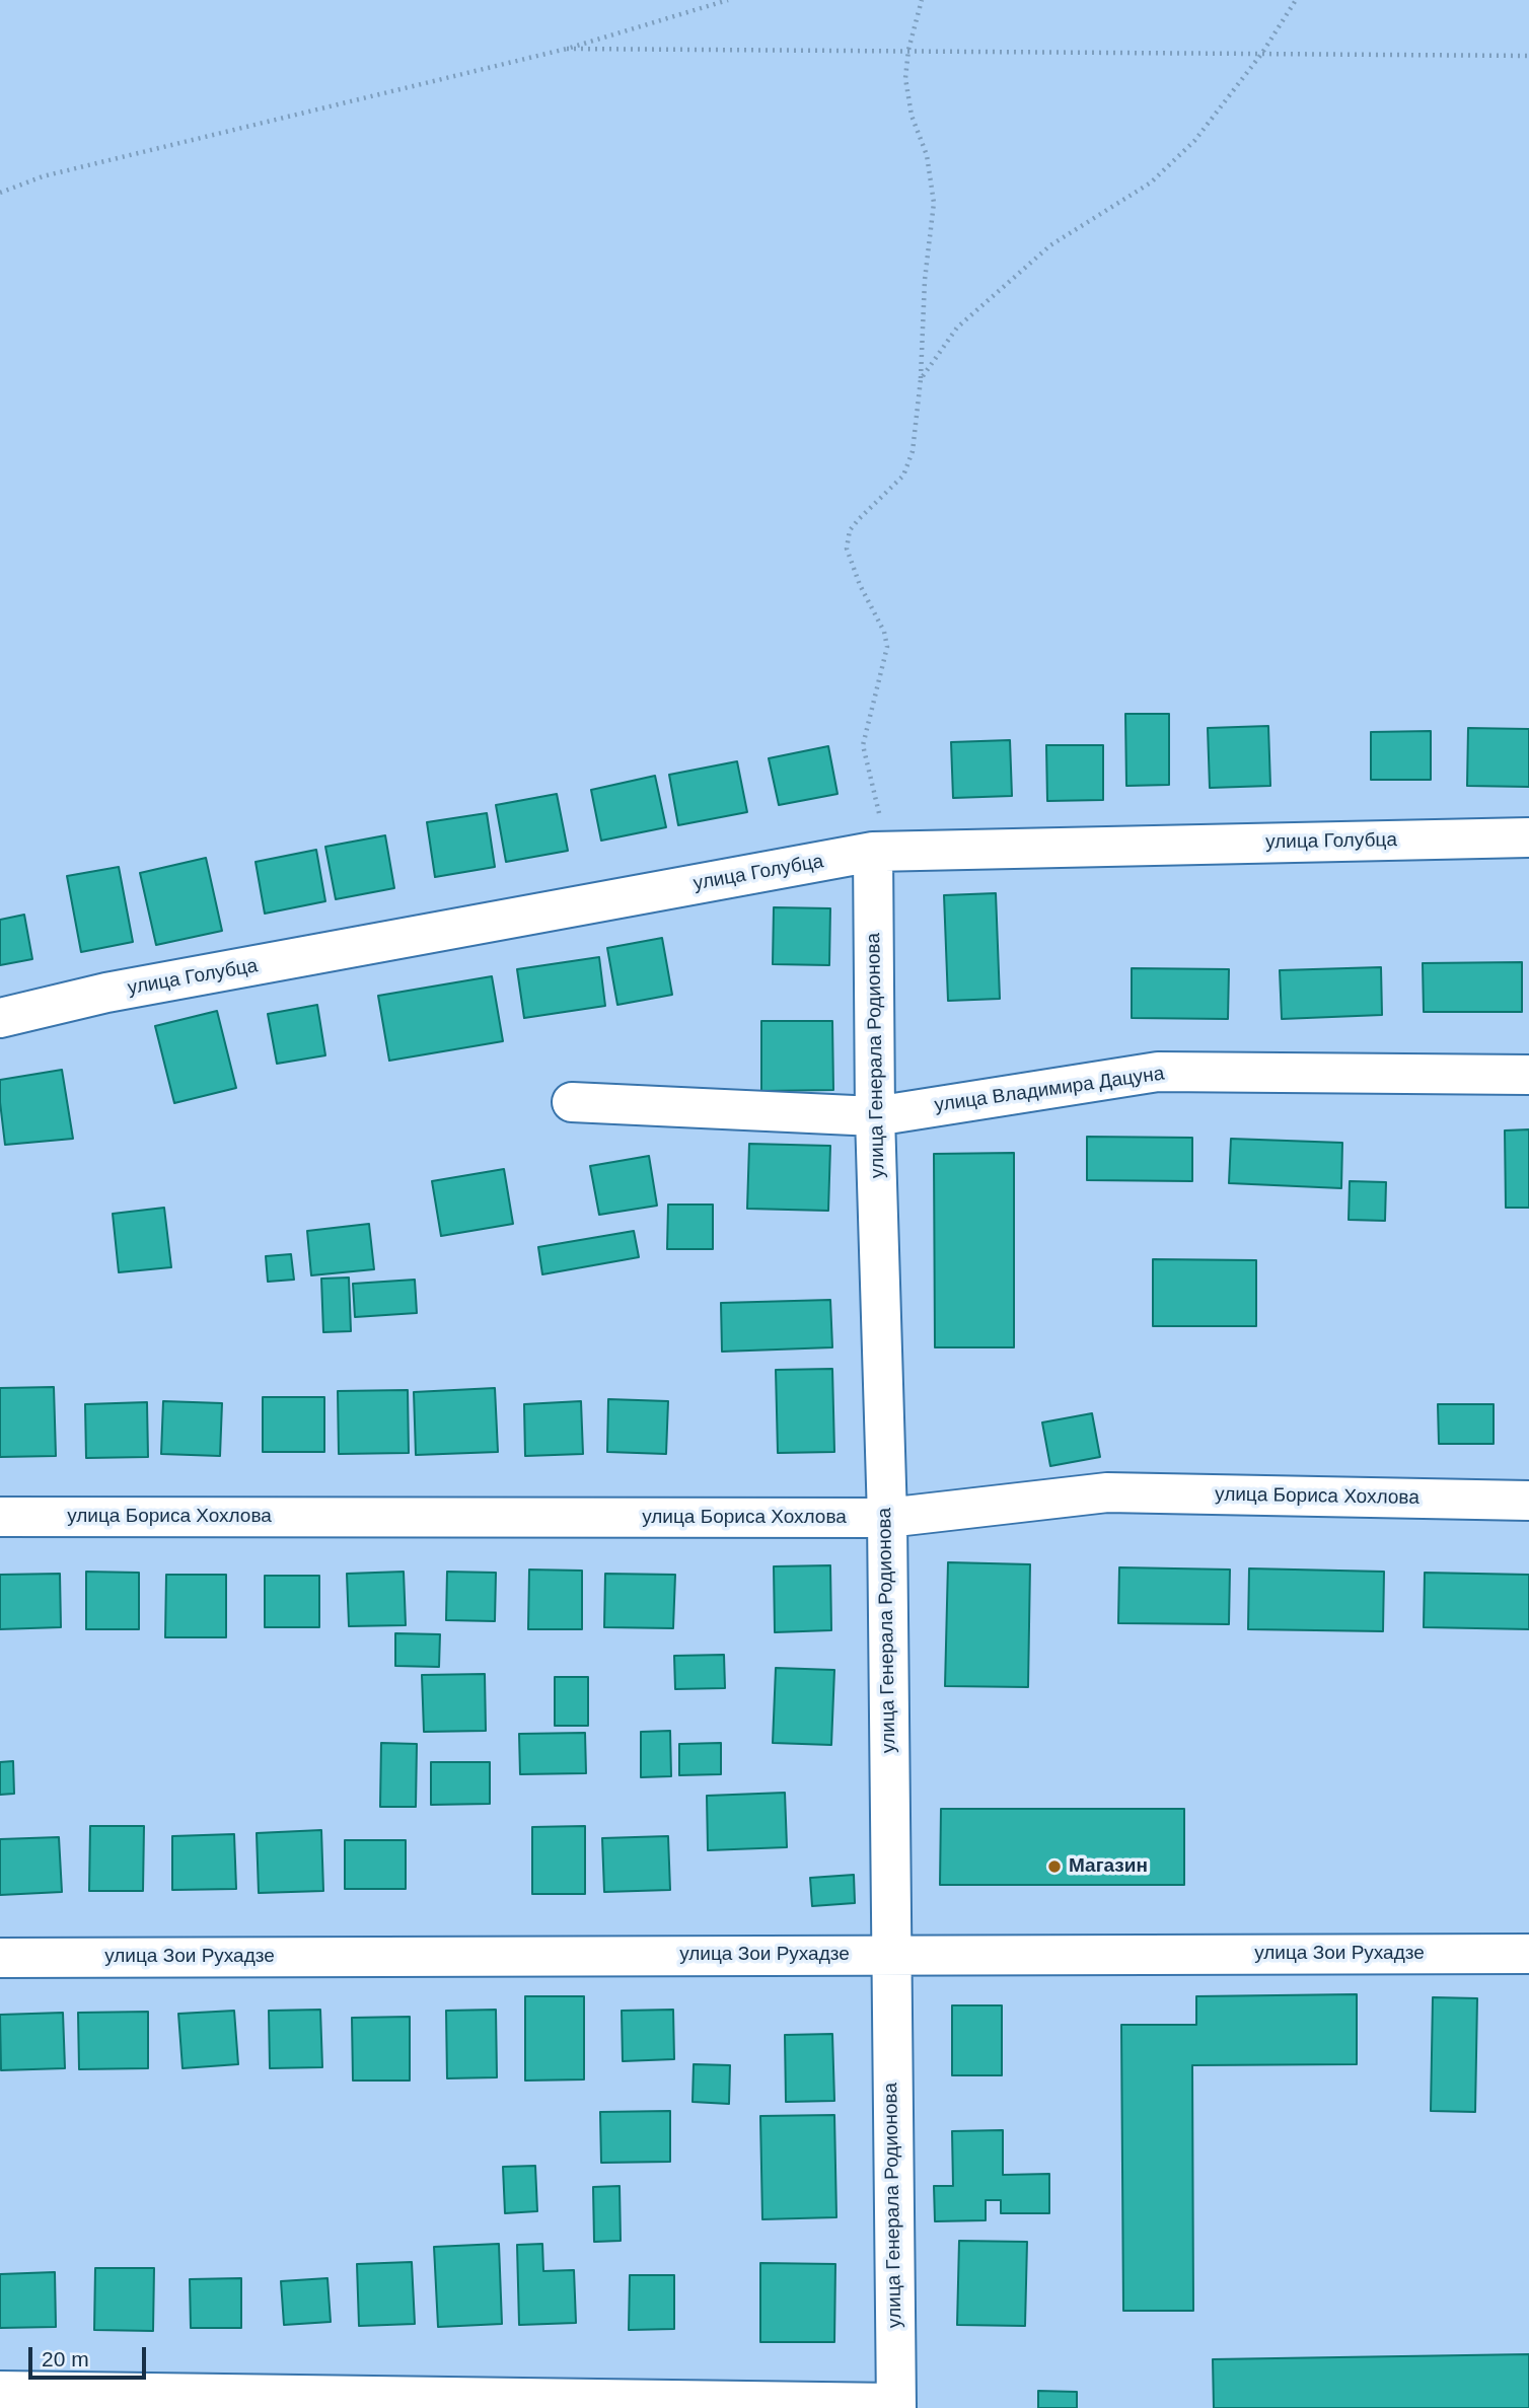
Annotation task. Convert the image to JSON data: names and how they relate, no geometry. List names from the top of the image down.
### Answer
{
  "streets": {
    "street": [
      "улица Голубца",
      "улица Генерала Родионова",
      "улица Владимира Дацуна",
      "улица Бориса Хохлова",
      "улица Зои Рухадзе"
    ]
  },
  "crossings": [
    ["улица Голубца", "улица Генерала Родионова"],
    ["улица Генерала Родионова", "улица Владимира Дацуна"],
    ["улица Генерала Родионова", "улица Бориса Хохлова"],
    ["улица Генерала Родионова", "улица Зои Рухадзе"]
  ],
  "places": ["Магазин"],
  "scale_bar": "20 m"
}
